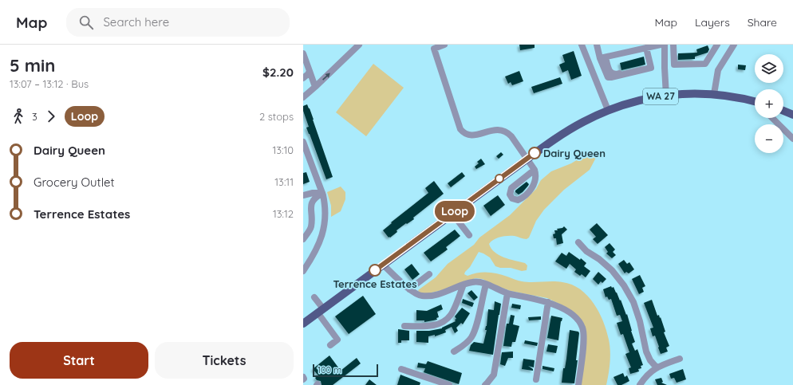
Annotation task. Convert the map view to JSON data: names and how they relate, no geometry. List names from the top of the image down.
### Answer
{
  "streets": {
    "main road": ["WA 27"]
  },
  "places": ["Dairy Queen", "Terrence Estates"],
  "lines": ["bus line Loop"],
  "scale_bar": "100 m",
  "page": {
    "header": "Map",
    "search": "Search here",
    "nav": ["Map", "Layers", "Share"],
    "heading": ["5 min", "13:07 – 13:12 · Bus", "$2.20"],
    "on_map": "Loop",
    "map_buttons": ["+", "−"],
    "legs": ["3", "Loop", "2 stops"],
    "list": [
      {
        "name": "Dairy Queen",
        "value": "13:10"
      },
      {
        "name": "Grocery Outlet",
        "value": "13:11"
      },
      {
        "name": "Terrence Estates",
        "value": "13:12"
      }
    ],
    "buttons": ["Start", "Tickets"],
    "scale": "100 m"
  }
}
